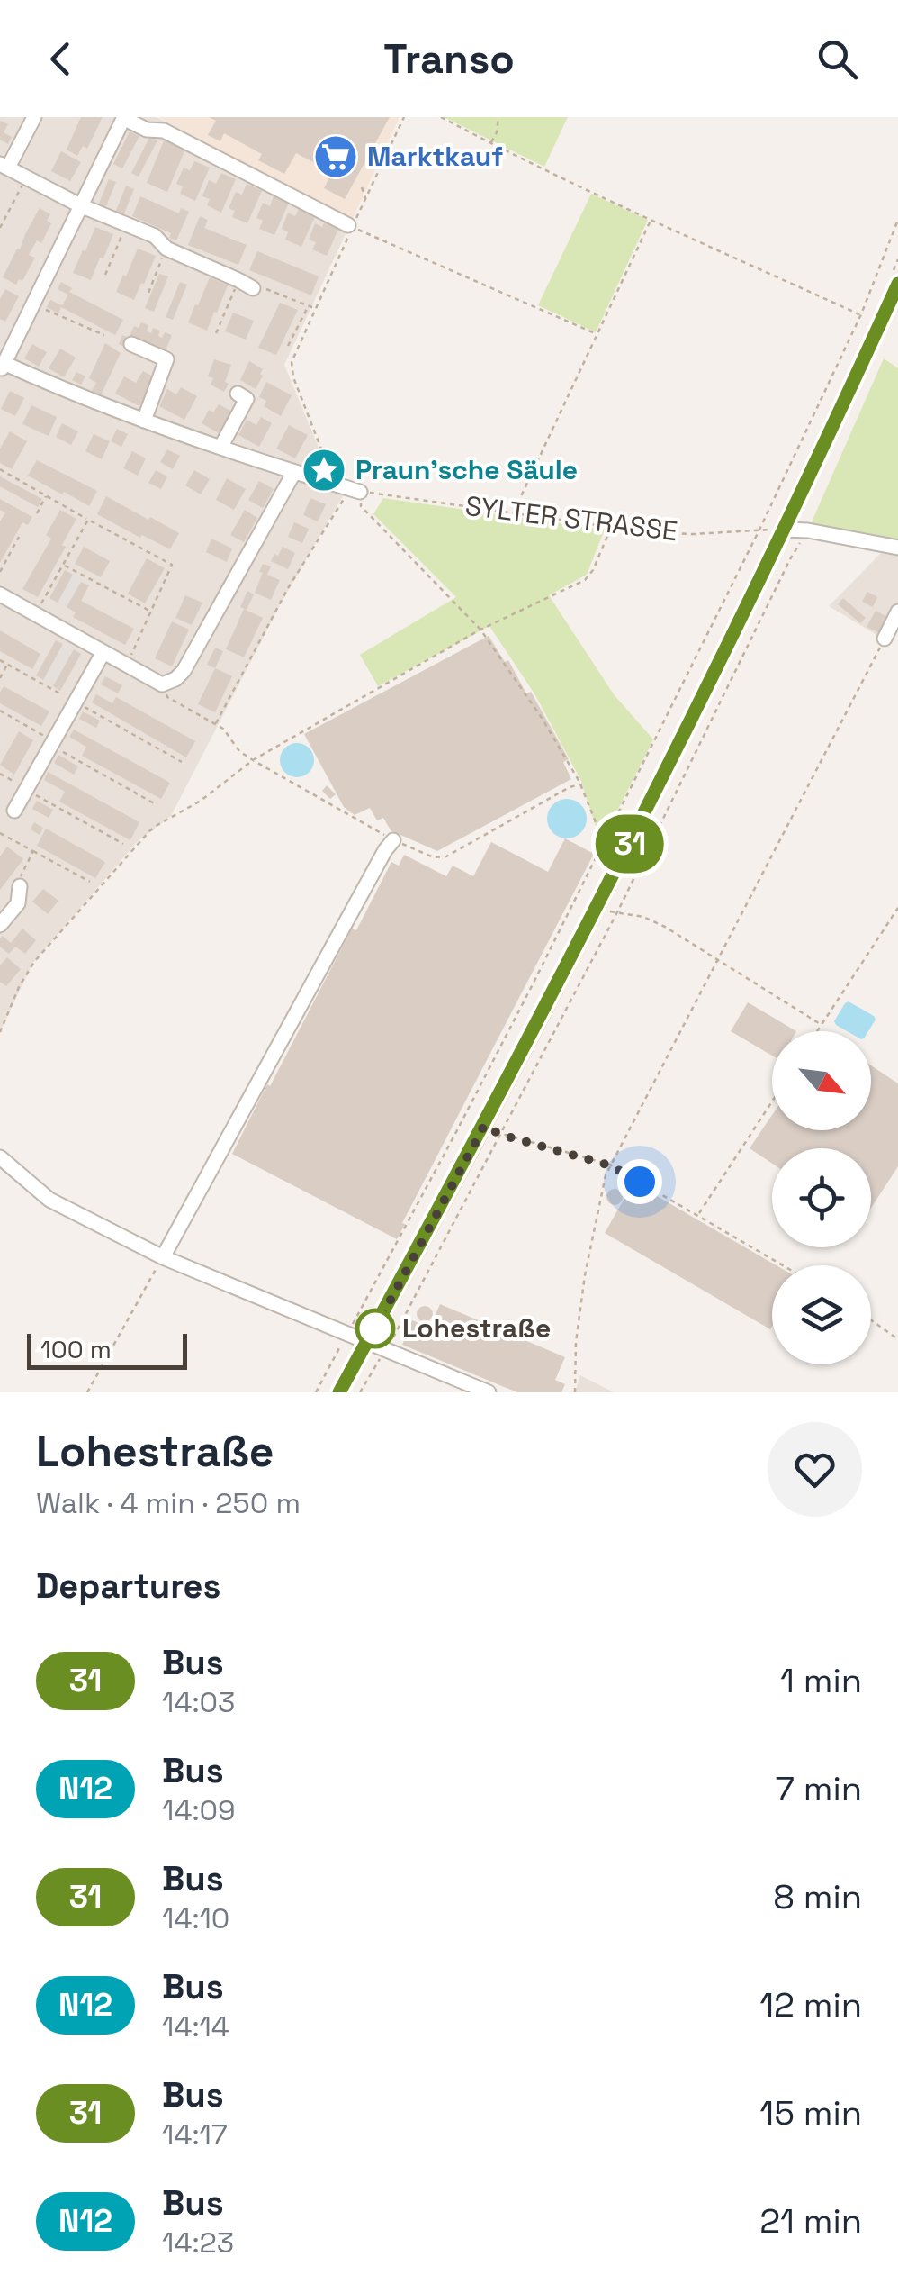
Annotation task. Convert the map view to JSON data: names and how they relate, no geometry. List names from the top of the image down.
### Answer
{
  "streets": {
    "path": ["SYLTER STRASSE"]
  },
  "places": {
    "supermarket": ["Marktkauf"],
    "place": ["Praun’sche Säule"],
    "other": ["Lohestraße"]
  },
  "lines": ["bus line 31"],
  "scale_bar": "100 m",
  "north": "bottom right",
  "page": {
    "header": "Transo",
    "on_map": "31",
    "scale": "100 m",
    "heading": [
      ["Lohestraße", "Walk · 4 min · 250 m"],
      "Departures"
    ],
    "list": [
      {
        "mark": "31",
        "name": "Bus",
        "note": "14:03",
        "value": "1 min"
      },
      {
        "mark": "N12",
        "name": "Bus",
        "note": "14:09",
        "value": "7 min"
      },
      {
        "mark": "31",
        "name": "Bus",
        "note": "14:10",
        "value": "8 min"
      },
      {
        "mark": "N12",
        "name": "Bus",
        "note": "14:14",
        "value": "12 min"
      },
      {
        "mark": "31",
        "name": "Bus",
        "note": "14:17",
        "value": "15 min"
      },
      {
        "mark": "N12",
        "name": "Bus",
        "note": "14:23",
        "value": "21 min"
      }
    ]
  }
}
